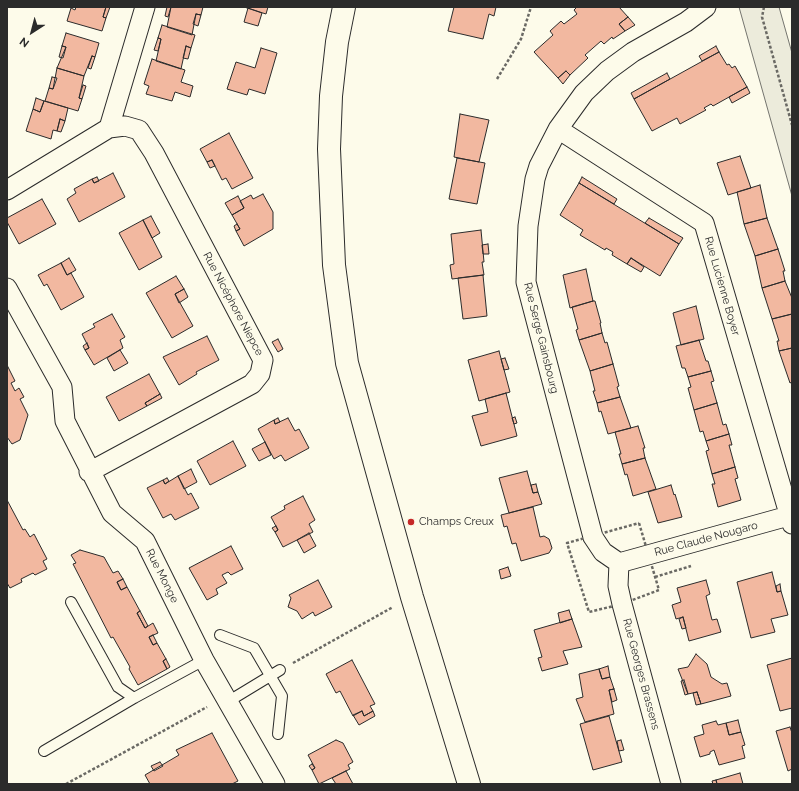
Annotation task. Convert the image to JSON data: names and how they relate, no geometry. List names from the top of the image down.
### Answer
{
  "streets": {
    "street": [
      "Rue Lucienne Boyer",
      "Rue Nicéphore Niepce",
      "Rue Serge Gainsbourg",
      "Rue Claude Nougaro",
      "Rue Monge",
      "Rue Georges Brassens"
    ]
  },
  "crossings": [
    ["Rue Lucienne Boyer", "Rue Serge Gainsbourg"],
    ["Rue Lucienne Boyer", "Rue Claude Nougaro"],
    ["Rue Nicéphore Niepce", "Rue Monge"],
    ["Rue Serge Gainsbourg", "Rue Claude Nougaro"],
    ["Rue Serge Gainsbourg", "Rue Georges Brassens"],
    ["Rue Claude Nougaro", "Rue Georges Brassens"]
  ],
  "places": ["Champs Creux"],
  "north": "bottom left"
}
